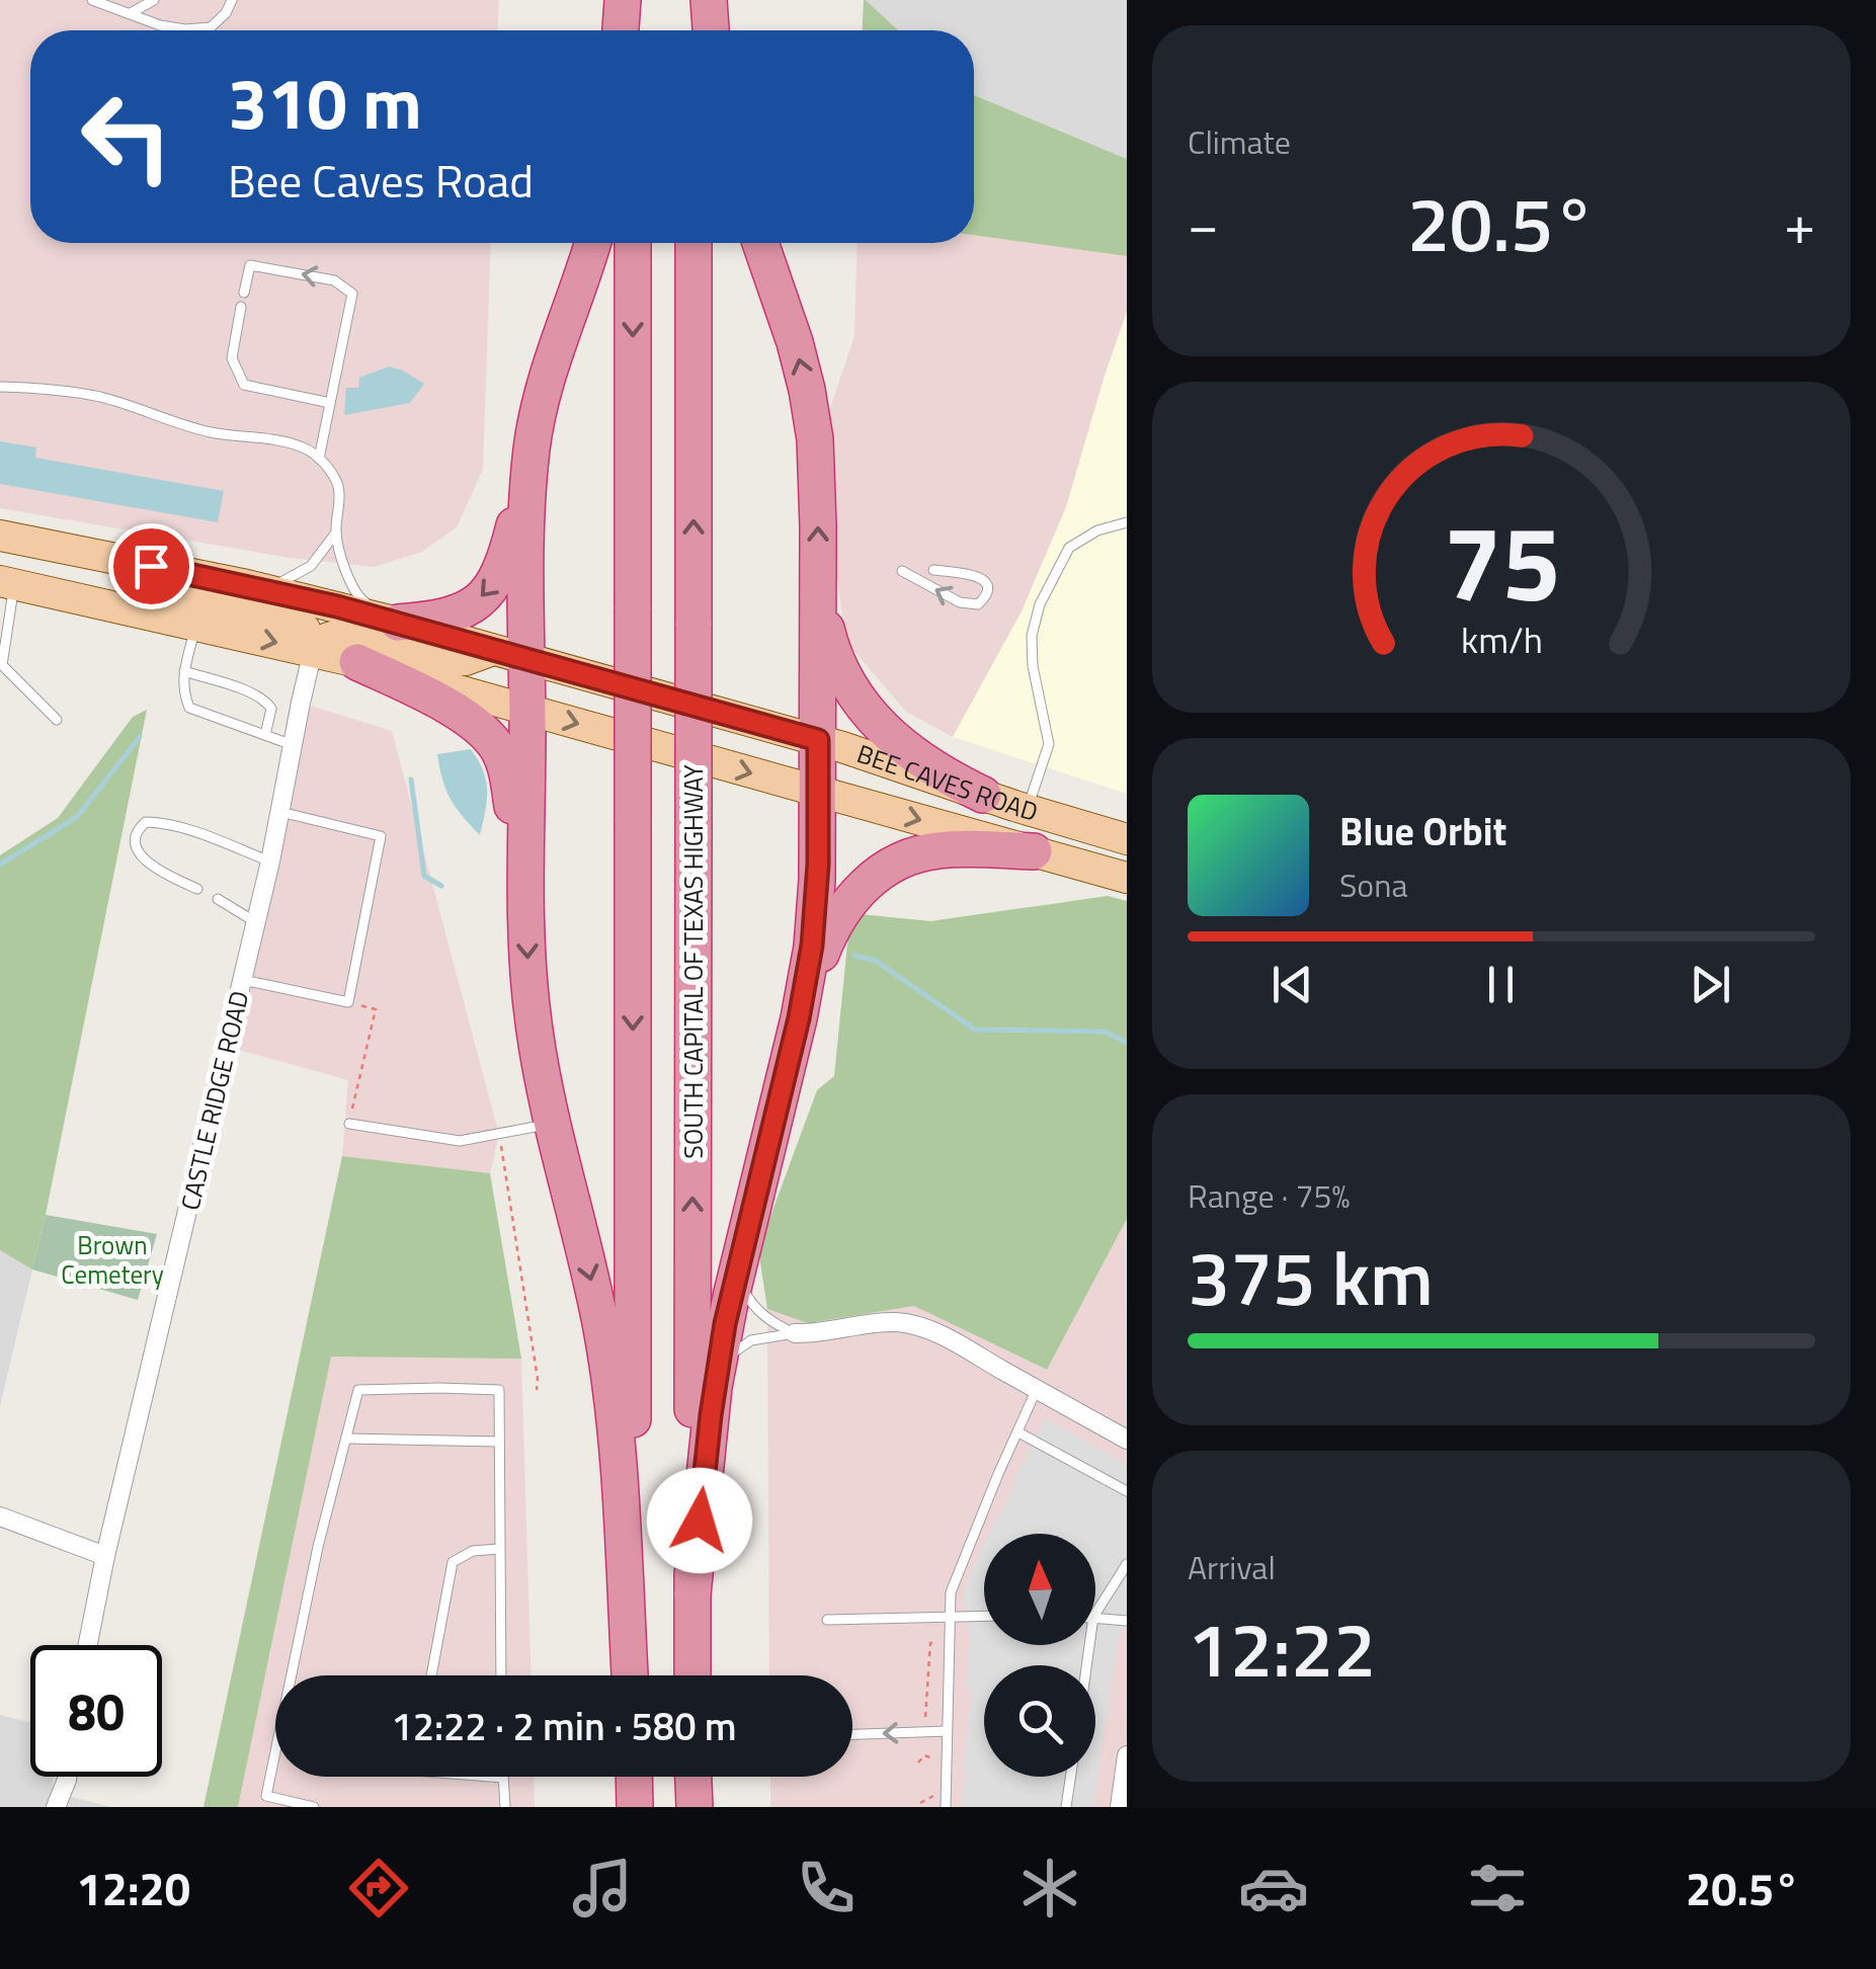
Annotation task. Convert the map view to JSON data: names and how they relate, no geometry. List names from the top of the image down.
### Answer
{
  "streets": {
    "highway": ["SOUTH CAPITAL OF TEXAS HIGHWAY"],
    "main road": ["BEE CAVES ROAD"],
    "street": ["CASTLE RIDGE ROAD"]
  },
  "crossings": [
    ["BEE CAVES ROAD", "CASTLE RIDGE ROAD"]
  ],
  "parks": ["Brown Cemetery"],
  "north": "top",
  "page": {
    "tile": [
      "Climate",
      ["Range · 75%", "375 km"],
      ["Arrival", "12:22"]
    ],
    "turn": ["310 m", "Bee Caves Road"],
    "heat": ["−", "20.5°", "+"],
    "song": ["Blue Orbit", "Sona"],
    "limit": "80",
    "trip": "12:22 · 2 min · 580 m",
    "tabs": ["12:20", "20.5°"],
    "gauge": ["75", "km/h"]
  }
}
